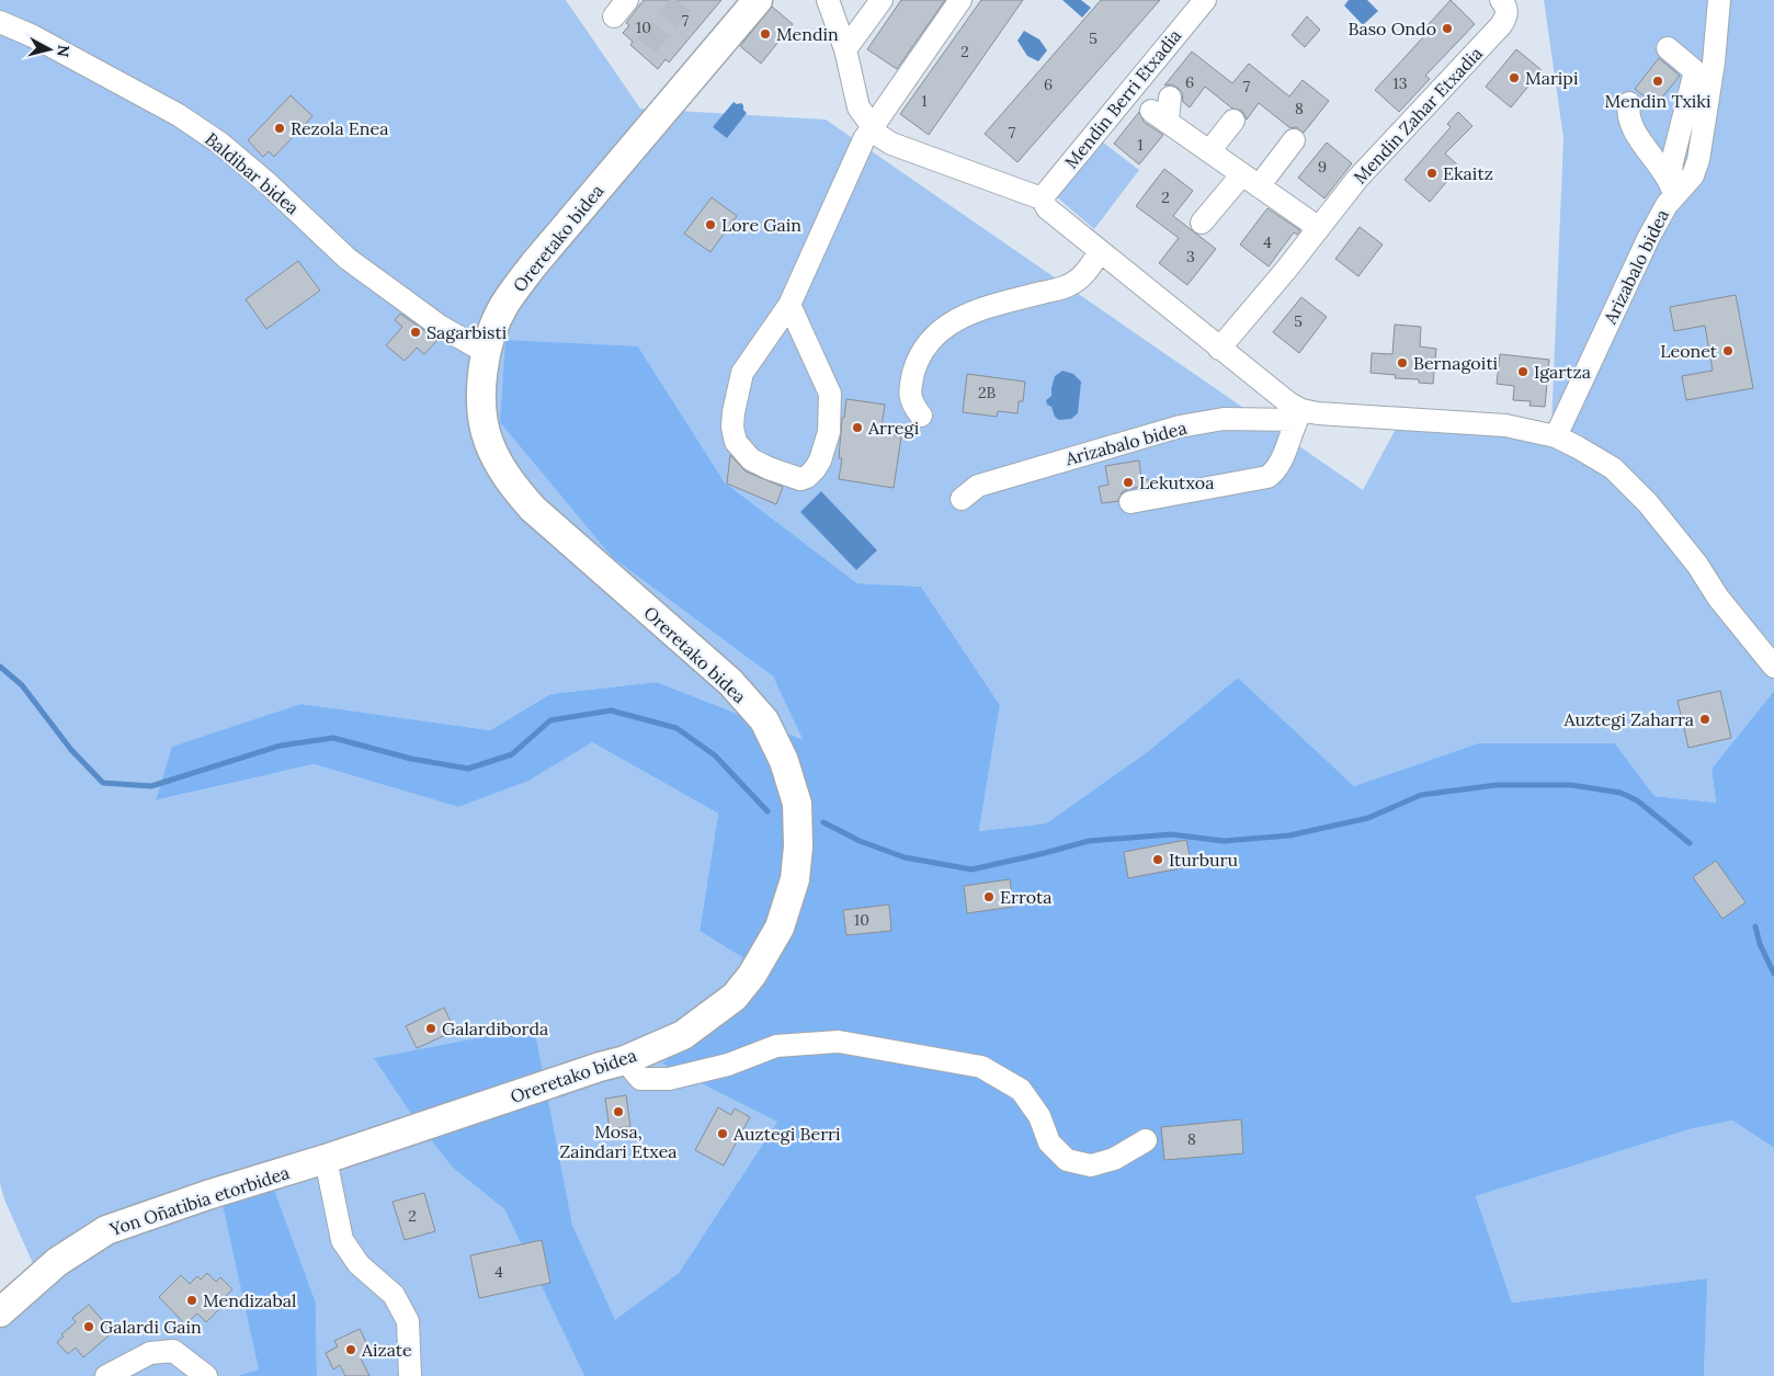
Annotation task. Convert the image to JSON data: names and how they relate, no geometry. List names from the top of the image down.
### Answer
{
  "streets": {
    "main road": ["Oreretako bidea", "Yon Oñatibia etorbidea"],
    "street": [
      "Mendin Berri Etxadia",
      "Mendin Zahar Etxadia",
      "Baldibar bidea",
      "Arizabalo bidea"
    ]
  },
  "crossings": [
    ["Mendin Berri Etxadia", "Arizabalo bidea"],
    ["Mendin Zahar Etxadia", "Arizabalo bidea"],
    ["Baldibar bidea", "Oreretako bidea"],
    ["Oreretako bidea", "Yon Oñatibia etorbidea"]
  ],
  "places": [
    "Baso Ondo",
    "Mendin",
    "Maripi",
    "Mendin Txiki",
    "Rezola Enea",
    "Ekaitz",
    "Lore Gain",
    "Sagarbisti",
    "Leonet",
    "Bernagoiti",
    "Igartza",
    "Arregi",
    "Lekutxoa",
    "Auztegi Zaharra",
    "Iturburu",
    "Errota",
    "Galardiborda",
    "Mosa, Zaindari Etxea",
    "Auztegi Berri",
    "Mendizabal",
    "Galardi Gain",
    "Aizate"
  ],
  "house_numbers": [
    "7",
    "10",
    "5",
    "2",
    "6",
    "13",
    "6",
    "7",
    "1",
    "8",
    "7",
    "1",
    "9",
    "2",
    "4",
    "3",
    "5",
    "2B",
    "10",
    "8",
    "2",
    "4"
  ],
  "north": "right"
}
